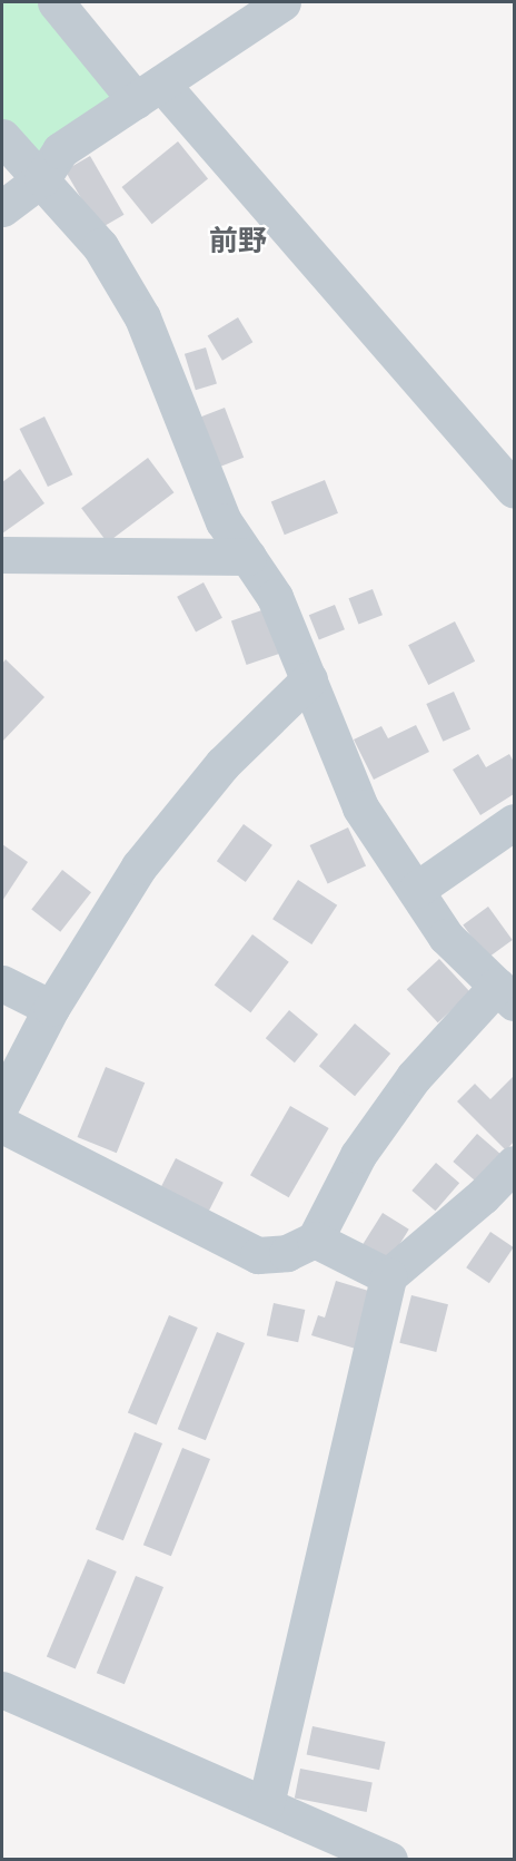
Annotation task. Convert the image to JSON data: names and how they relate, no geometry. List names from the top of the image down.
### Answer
{
  "districts": ["前野"]
}
